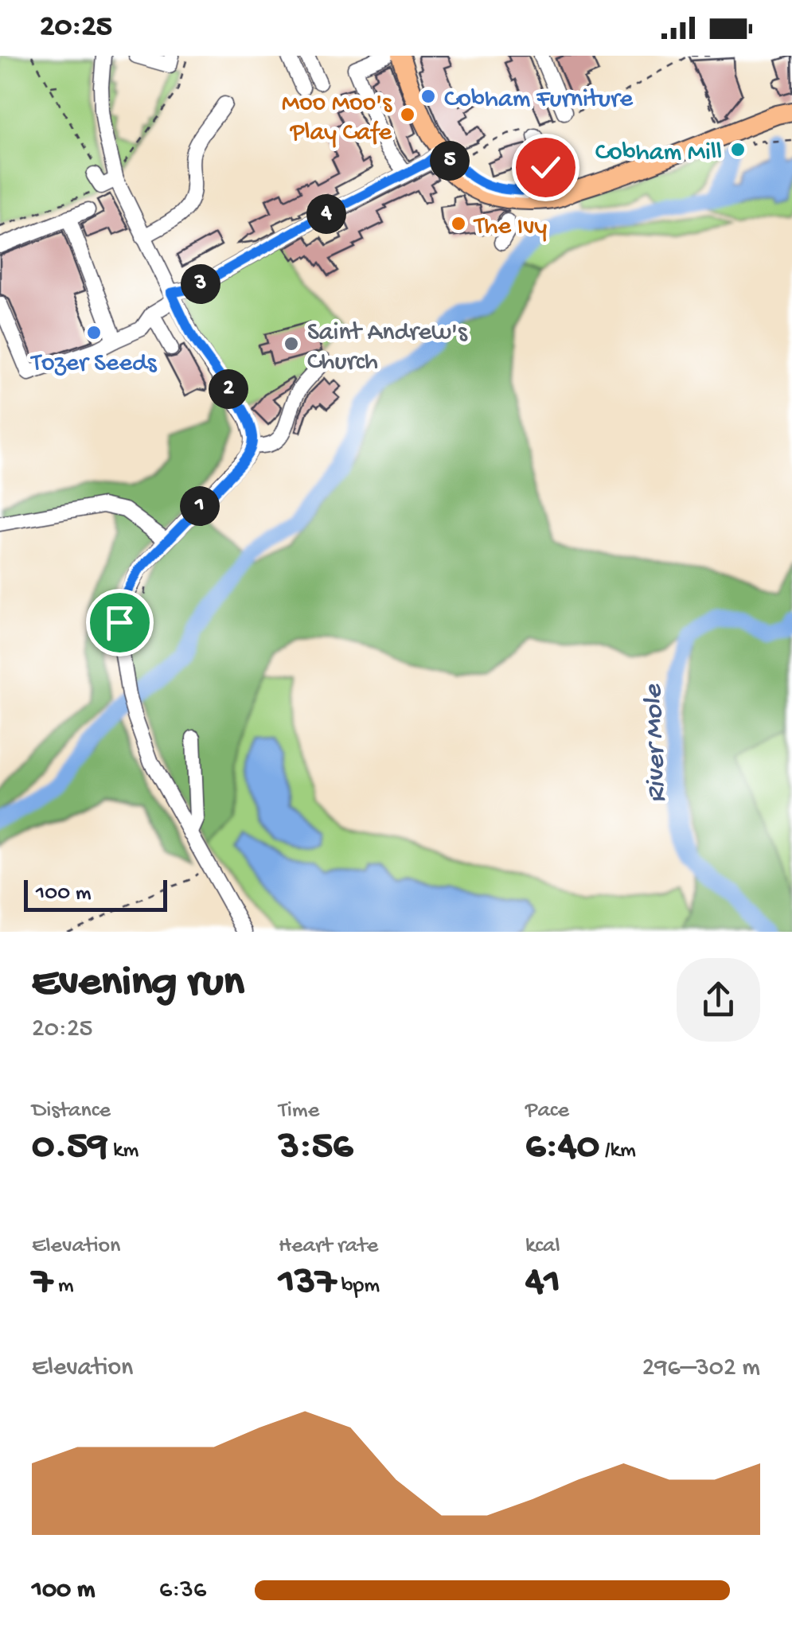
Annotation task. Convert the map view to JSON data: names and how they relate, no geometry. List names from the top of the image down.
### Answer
{
  "water": ["River Mole"],
  "places": [
    "Cobham Furniture",
    "Moo Moo's Play Cafe",
    "Cobham Mill",
    "The Ivy",
    "Tozer Seeds",
    "Saint Andrew's Church"
  ],
  "scale_bar": "100 m",
  "page": {
    "status": "20:25",
    "pins": [
      "5",
      "4",
      "3",
      "2",
      "1"
    ],
    "scale": "100 m",
    "heading": ["Evening run", "20:25"],
    "stats": [
      ["Distance", "0.59 km"],
      ["Time", "3:56"],
      ["Pace", "6:40 /km"],
      ["Elevation", "7 m"],
      ["Heart rate", "137 bpm"],
      ["kcal", "41"]
    ],
    "chart": ["Elevation", "296–302 m"],
    "list": [
      {
        "name": "100 m",
        "note": "6:36"
      }
    ]
  }
}
